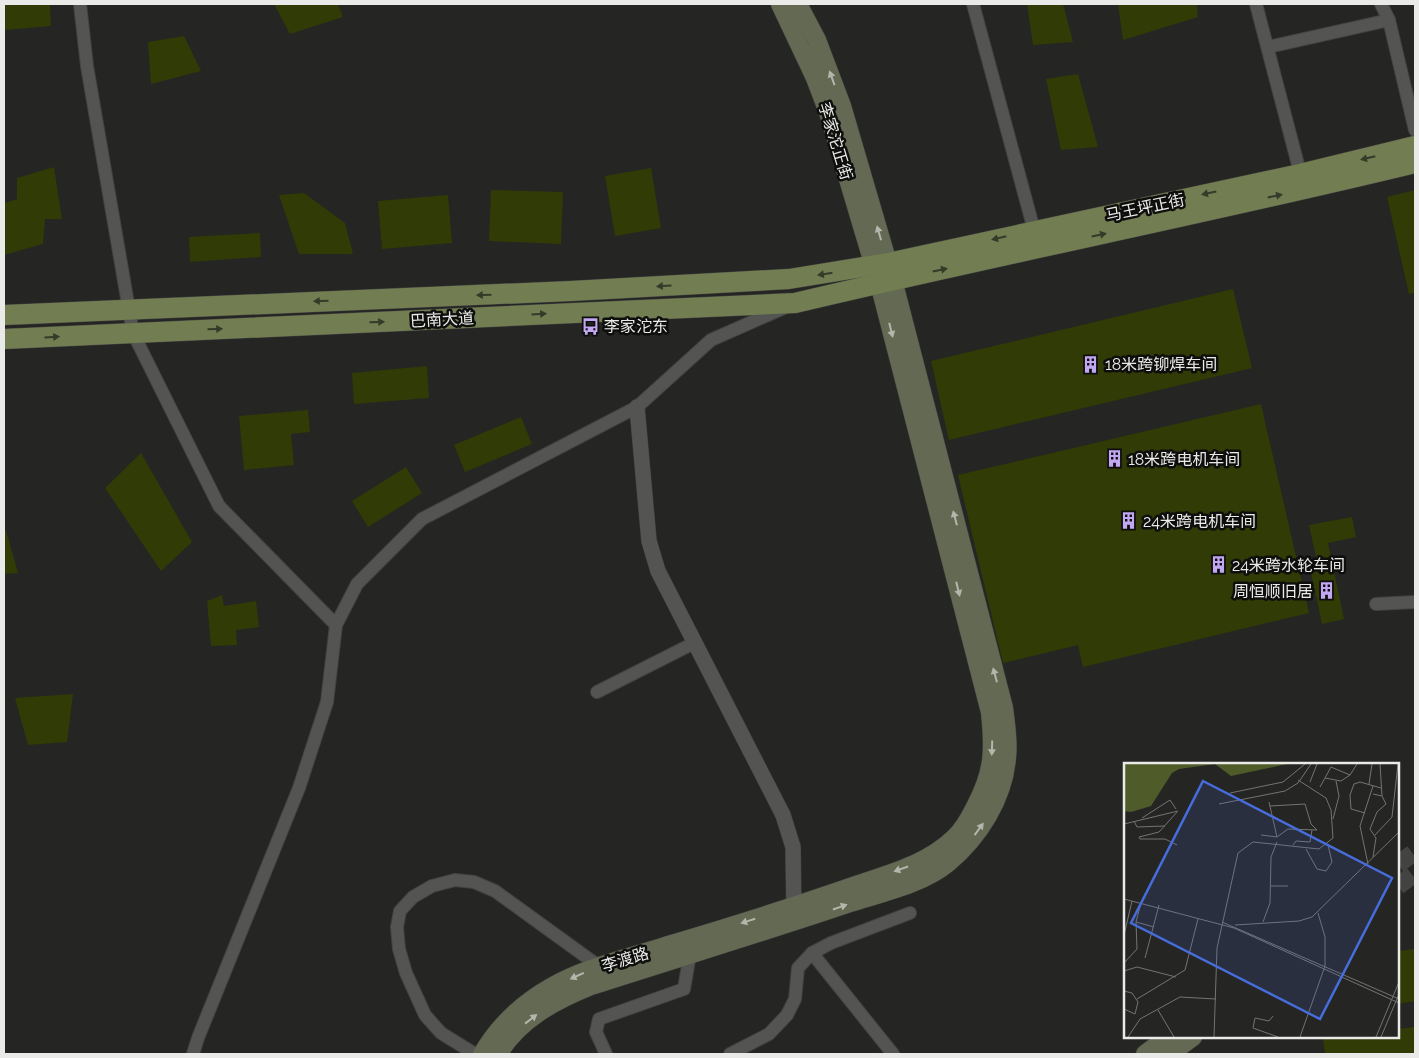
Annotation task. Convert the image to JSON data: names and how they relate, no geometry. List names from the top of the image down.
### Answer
{
  "streets": {
    "main road": [
      "李家沱正街",
      "马王坪正街",
      "巴南大道",
      "李渡路"
    ]
  },
  "crossings": [
    ["李家沱正街", "马王坪正街"],
    ["李家沱正街", "巴南大道"],
    ["马王坪正街", "巴南大道"]
  ],
  "places": {
    "bus stop": ["李家沱东"],
    "building": [
      "18米跨铆焊车间",
      "18米跨电机车间",
      "24米跨电机车间",
      "24米跨水轮车间",
      "周恒顺旧居"
    ]
  }
}
